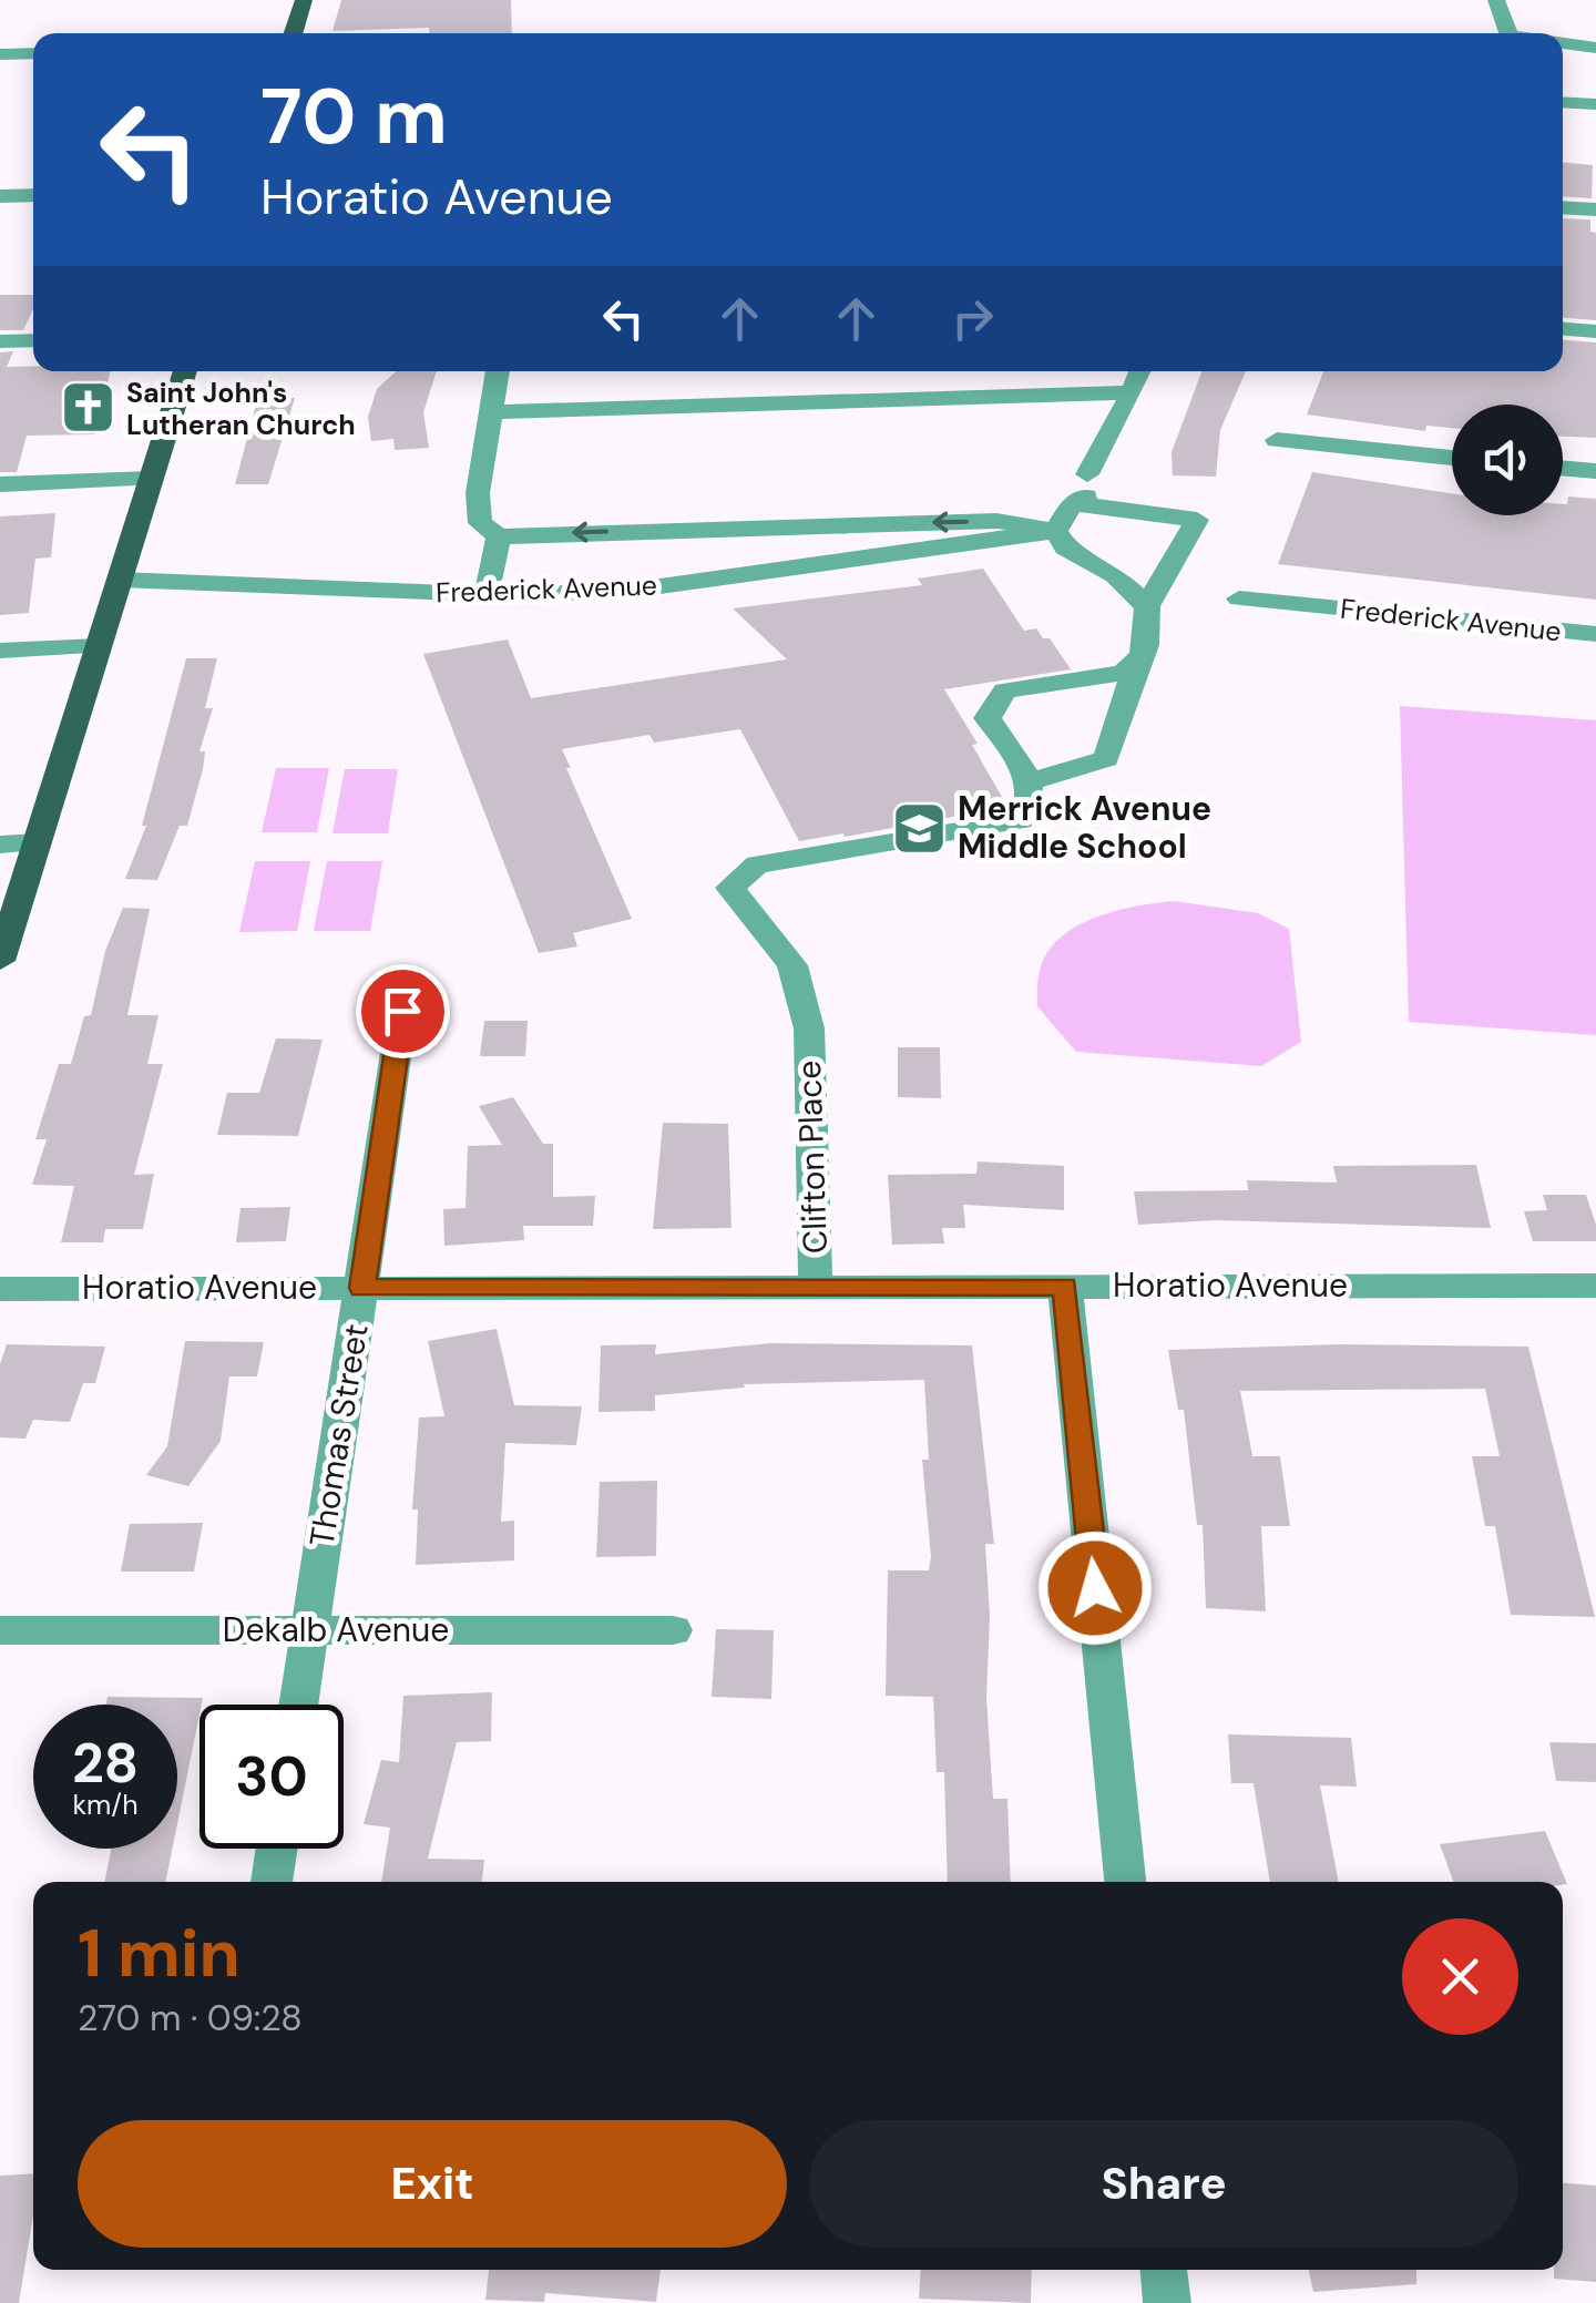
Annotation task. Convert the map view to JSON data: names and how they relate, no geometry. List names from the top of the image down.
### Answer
{
  "streets": {
    "street": [
      "Frederick Avenue",
      "Clifton Place",
      "Horatio Avenue",
      "Thomas Street",
      "Dekalb Avenue"
    ]
  },
  "crossings": [
    ["Clifton Place", "Horatio Avenue"],
    ["Horatio Avenue", "Thomas Street"],
    ["Thomas Street", "Dekalb Avenue"]
  ],
  "places": {
    "church": ["Saint John's Lutheran Church"],
    "school or university": ["Merrick Avenue Middle School"]
  },
  "page": {
    "turn": ["70 m", "Horatio Avenue"],
    "speed": "28 km/h",
    "limit": "30",
    "heading": ["1 min", "270 m · 09:28"],
    "buttons": ["Exit", "Share"]
  }
}
